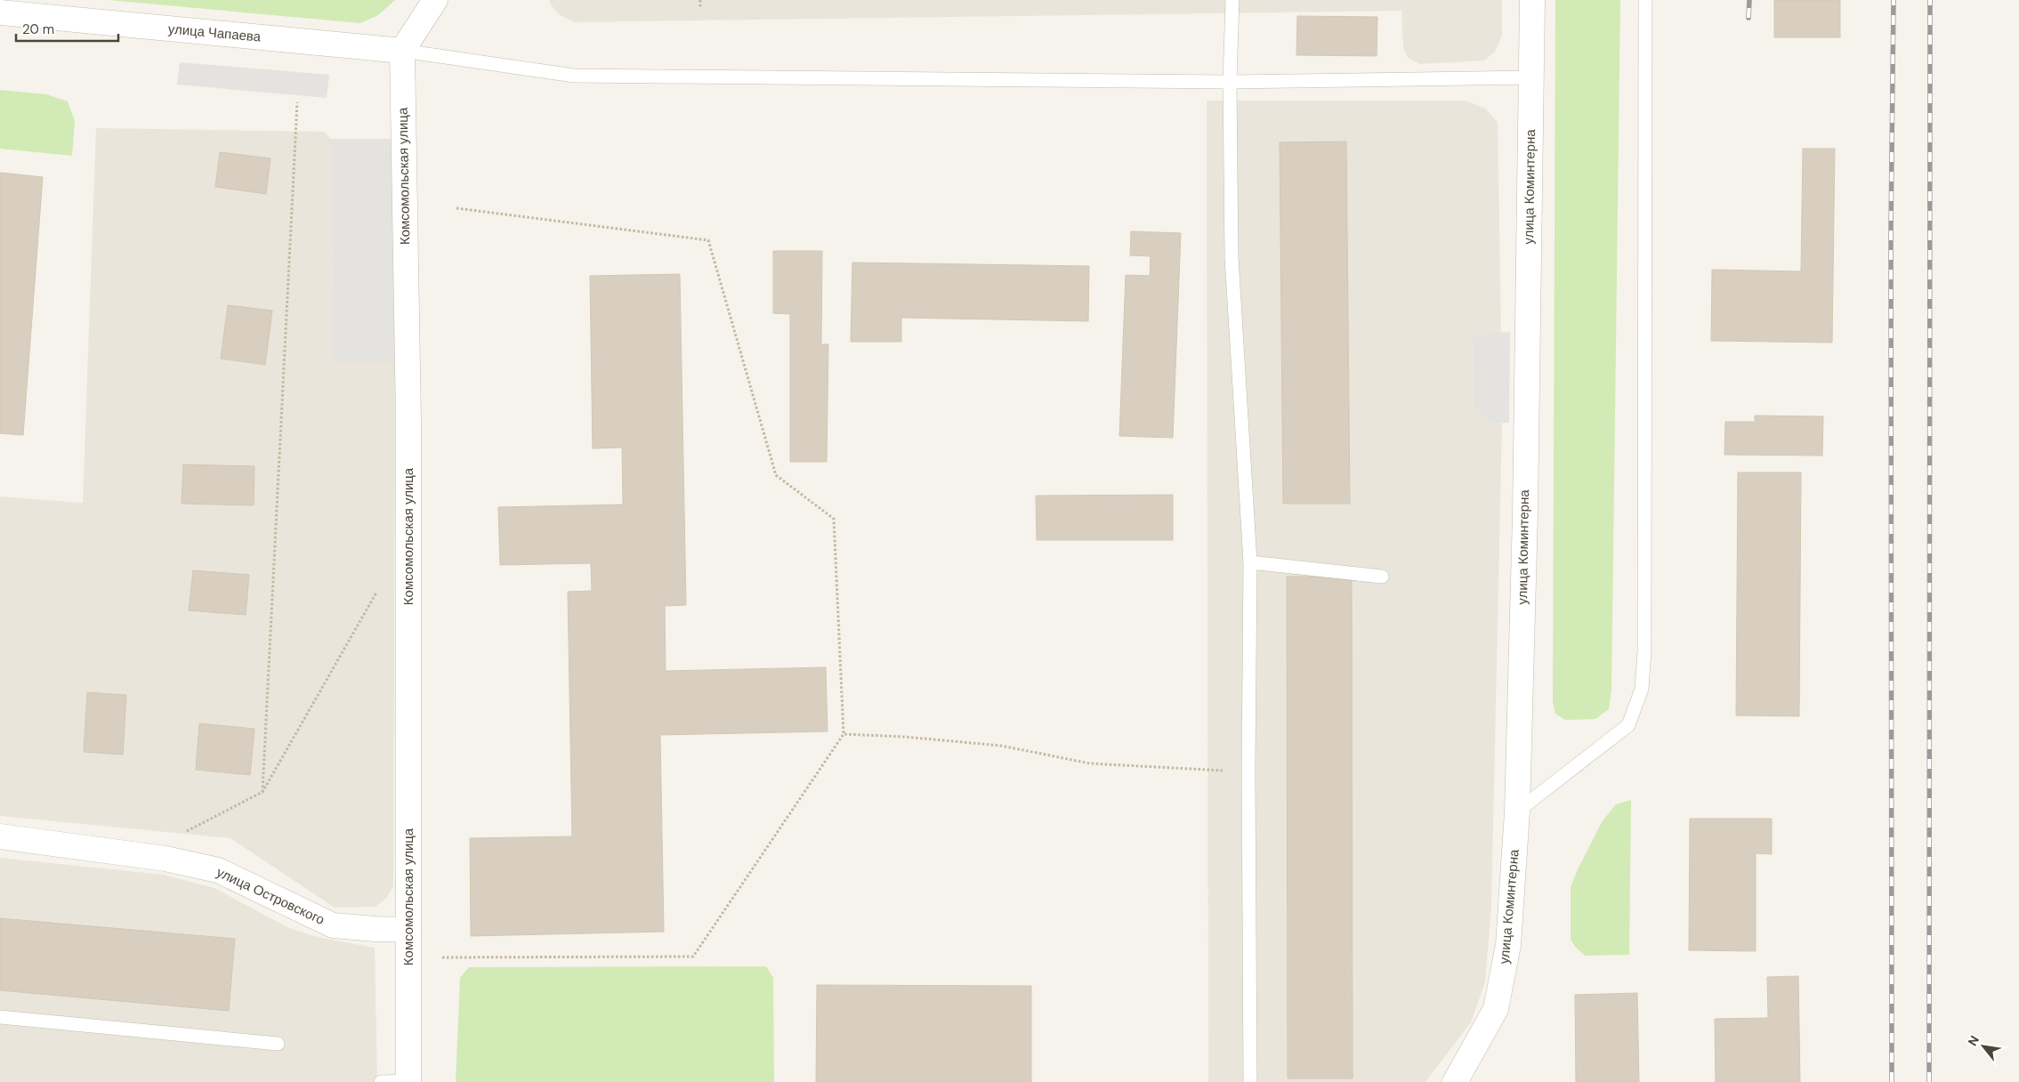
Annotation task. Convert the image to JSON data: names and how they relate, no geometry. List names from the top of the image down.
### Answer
{
  "streets": {
    "street": [
      "улица Чапаева",
      "Комсомольская улица",
      "улица Коминтерна",
      "улица Островского"
    ]
  },
  "crossings": [
    ["улица Чапаева", "Комсомольская улица"],
    ["Комсомольская улица", "улица Островского"]
  ],
  "scale_bar": "20 m",
  "north": "top left"
}
